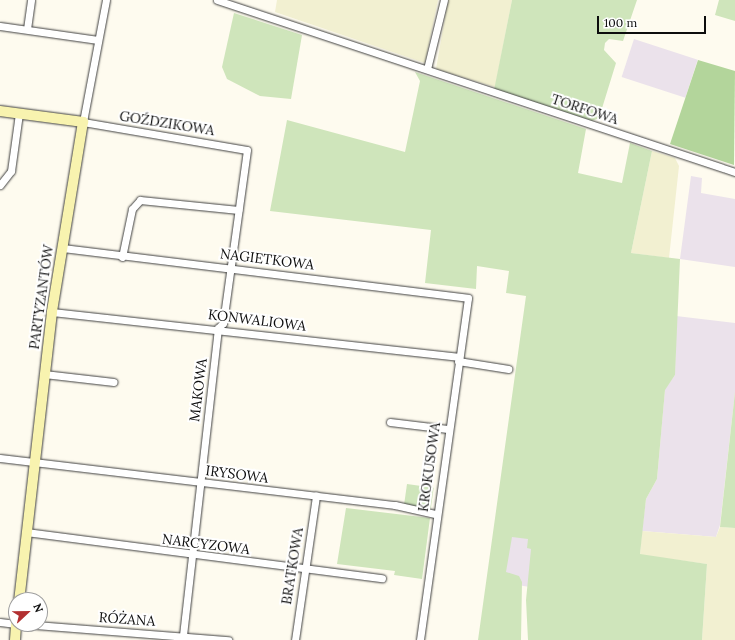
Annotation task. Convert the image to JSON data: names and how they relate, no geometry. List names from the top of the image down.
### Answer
{
  "streets": {
    "street": [
      "TORFOWA",
      "GOŹDZIKOWA",
      "NAGIETKOWA",
      "PARTYZANTÓW",
      "KONWALIOWA",
      "MAKOWA",
      "KROKUSOWA",
      "IRYSOWA",
      "NARCYZOWA",
      "BRATKOWA",
      "RÓŻANA"
    ]
  },
  "crossings": [
    ["GOŹDZIKOWA", "PARTYZANTÓW"],
    ["GOŹDZIKOWA", "MAKOWA"],
    ["NAGIETKOWA", "PARTYZANTÓW"],
    ["NAGIETKOWA", "MAKOWA"],
    ["NAGIETKOWA", "KROKUSOWA"],
    ["PARTYZANTÓW", "KONWALIOWA"],
    ["PARTYZANTÓW", "IRYSOWA"],
    ["PARTYZANTÓW", "NARCYZOWA"],
    ["KONWALIOWA", "MAKOWA"],
    ["KONWALIOWA", "KROKUSOWA"],
    ["MAKOWA", "IRYSOWA"],
    ["MAKOWA", "NARCYZOWA"],
    ["MAKOWA", "RÓŻANA"],
    ["KROKUSOWA", "IRYSOWA"],
    ["IRYSOWA", "BRATKOWA"],
    ["NARCYZOWA", "BRATKOWA"]
  ],
  "scale_bar": "100 m",
  "north": "right"
}
